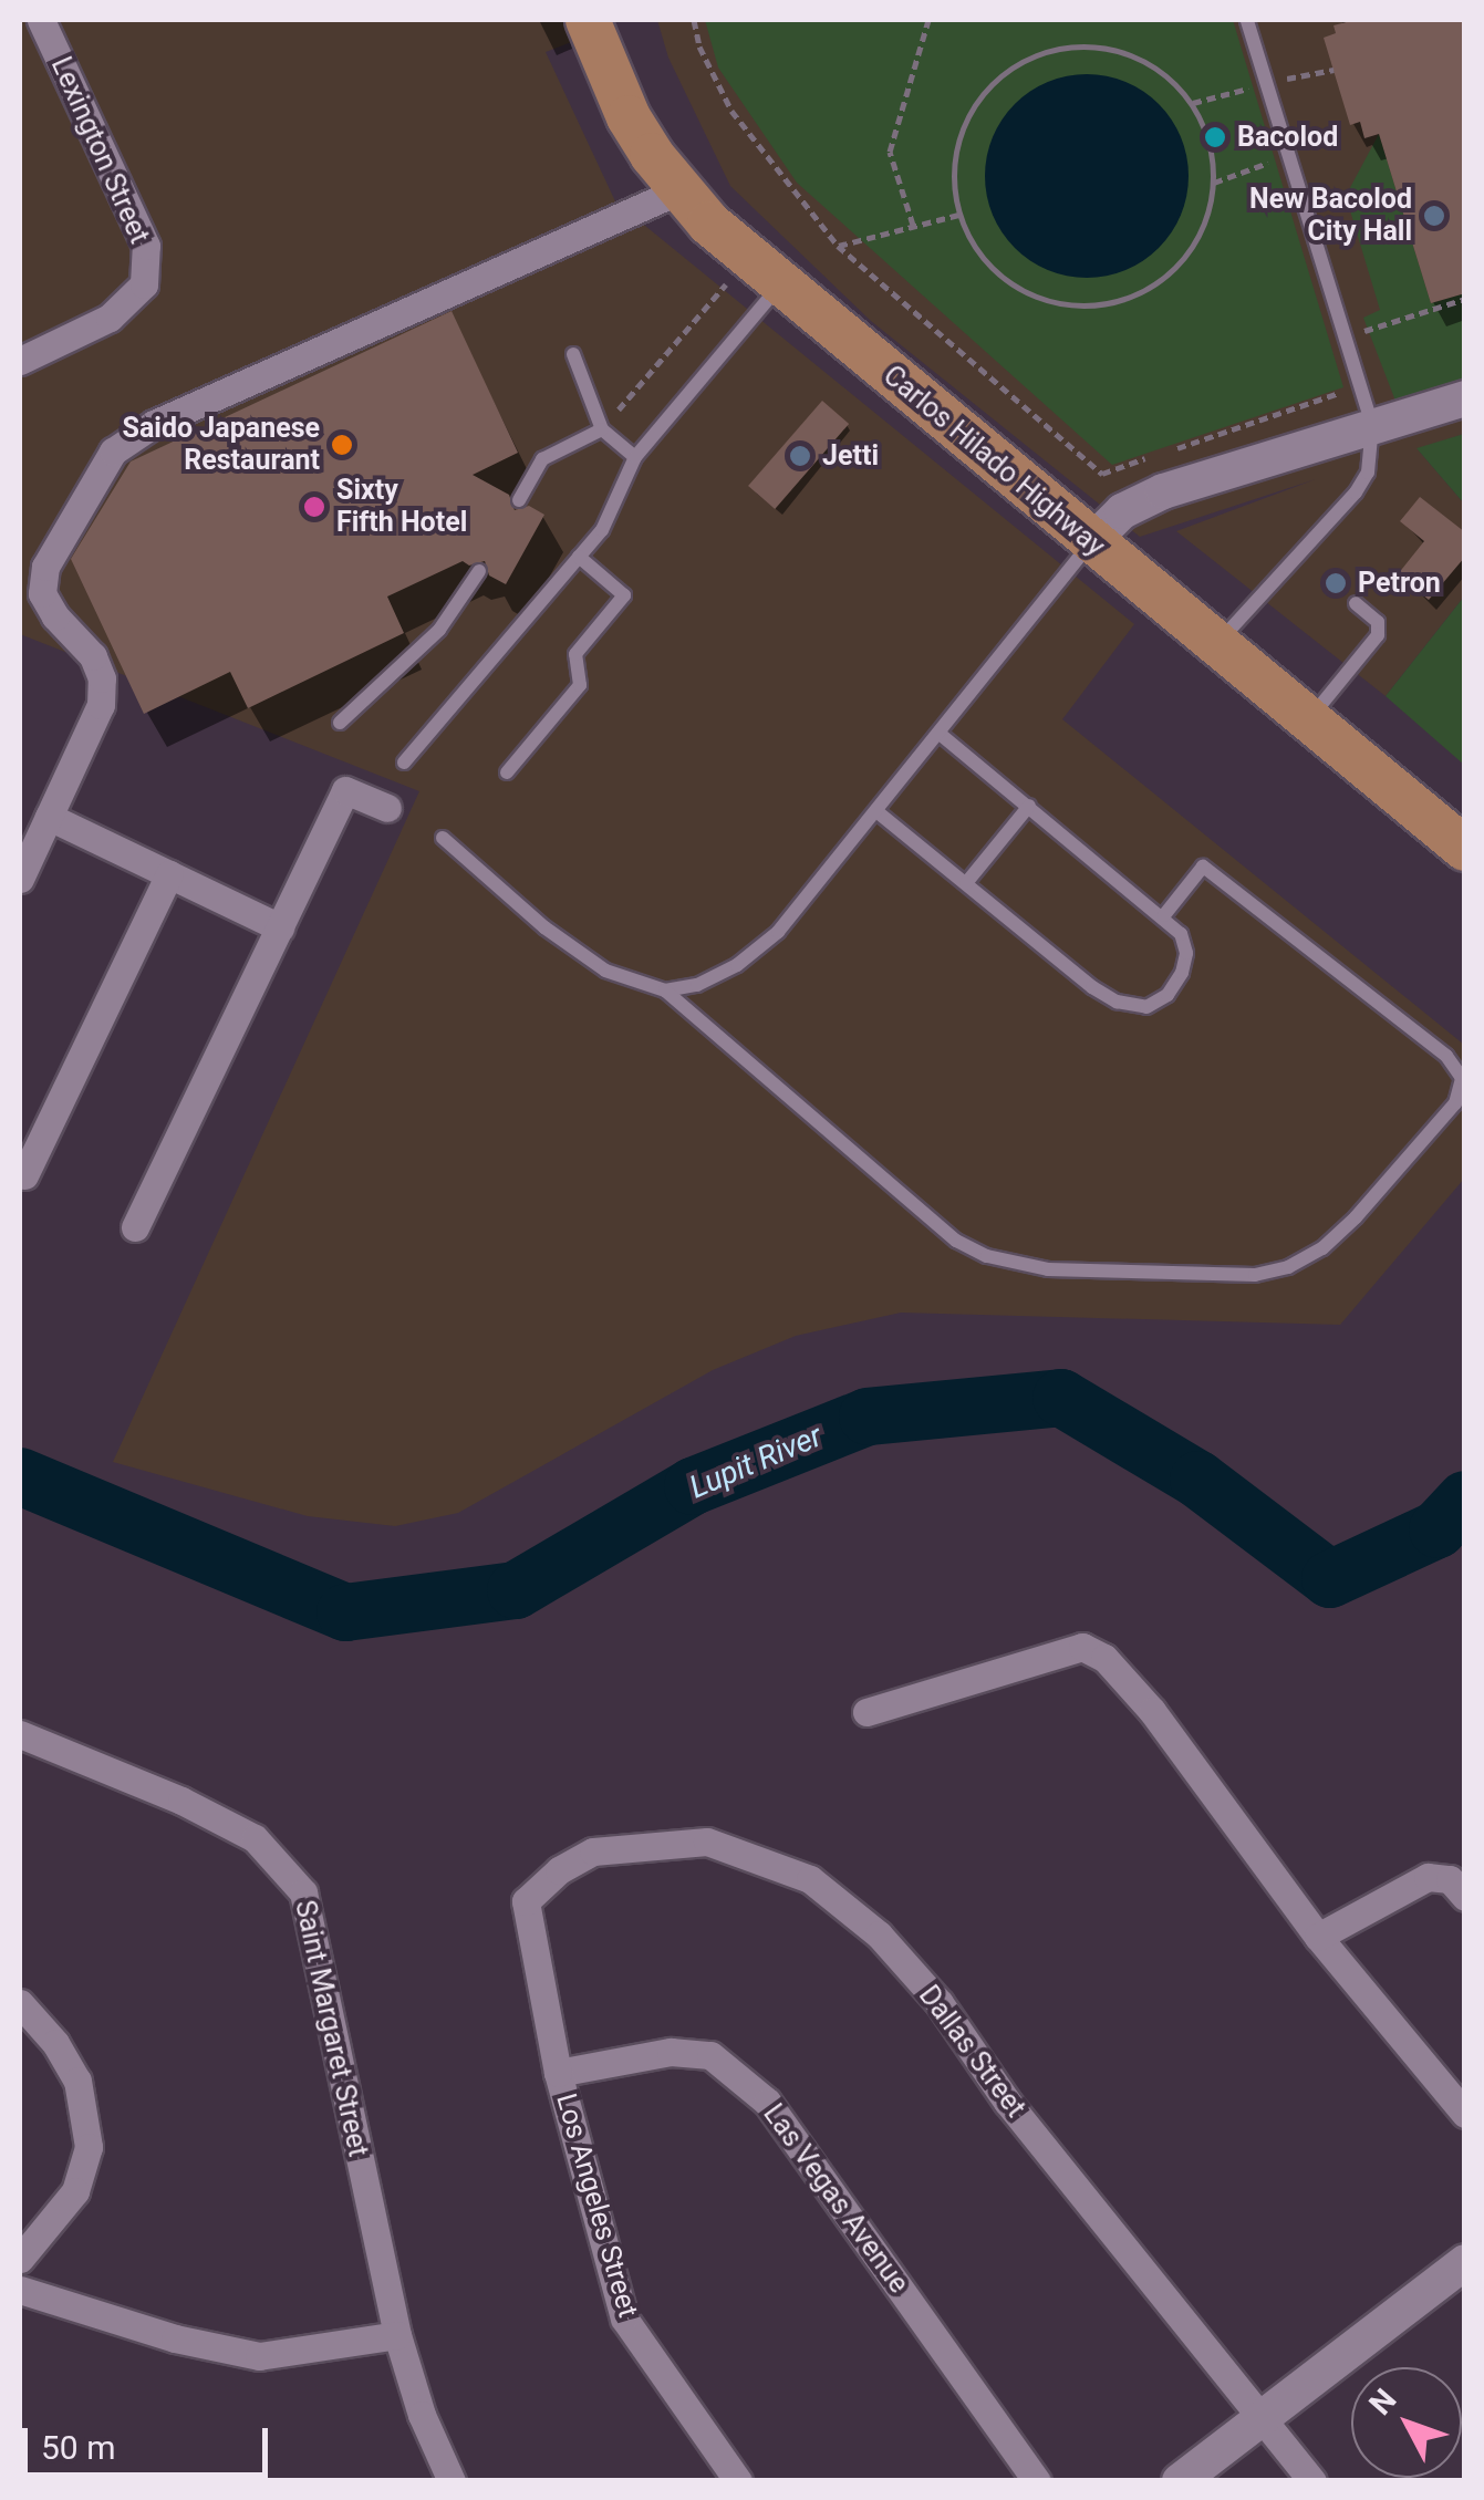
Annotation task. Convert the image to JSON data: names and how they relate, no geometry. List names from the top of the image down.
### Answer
{
  "streets": {
    "main road": ["Carlos Hilado Highway"],
    "street": [
      "Lexington Street",
      "Saint Margaret Street",
      "Dallas Street",
      "Las Vegas Avenue",
      "Los Angeles Street"
    ]
  },
  "crossings": [
    ["Dallas Street", "Los Angeles Street"],
    ["Las Vegas Avenue", "Los Angeles Street"]
  ],
  "water": ["Lupit River"],
  "places": [
    "Bacolod",
    "New Bacolod City Hall",
    "Saido Japanese Restaurant",
    "Jetti",
    "Sixty Fifth Hotel",
    "Petron"
  ],
  "scale_bar": "50 m",
  "north": "top left"
}
